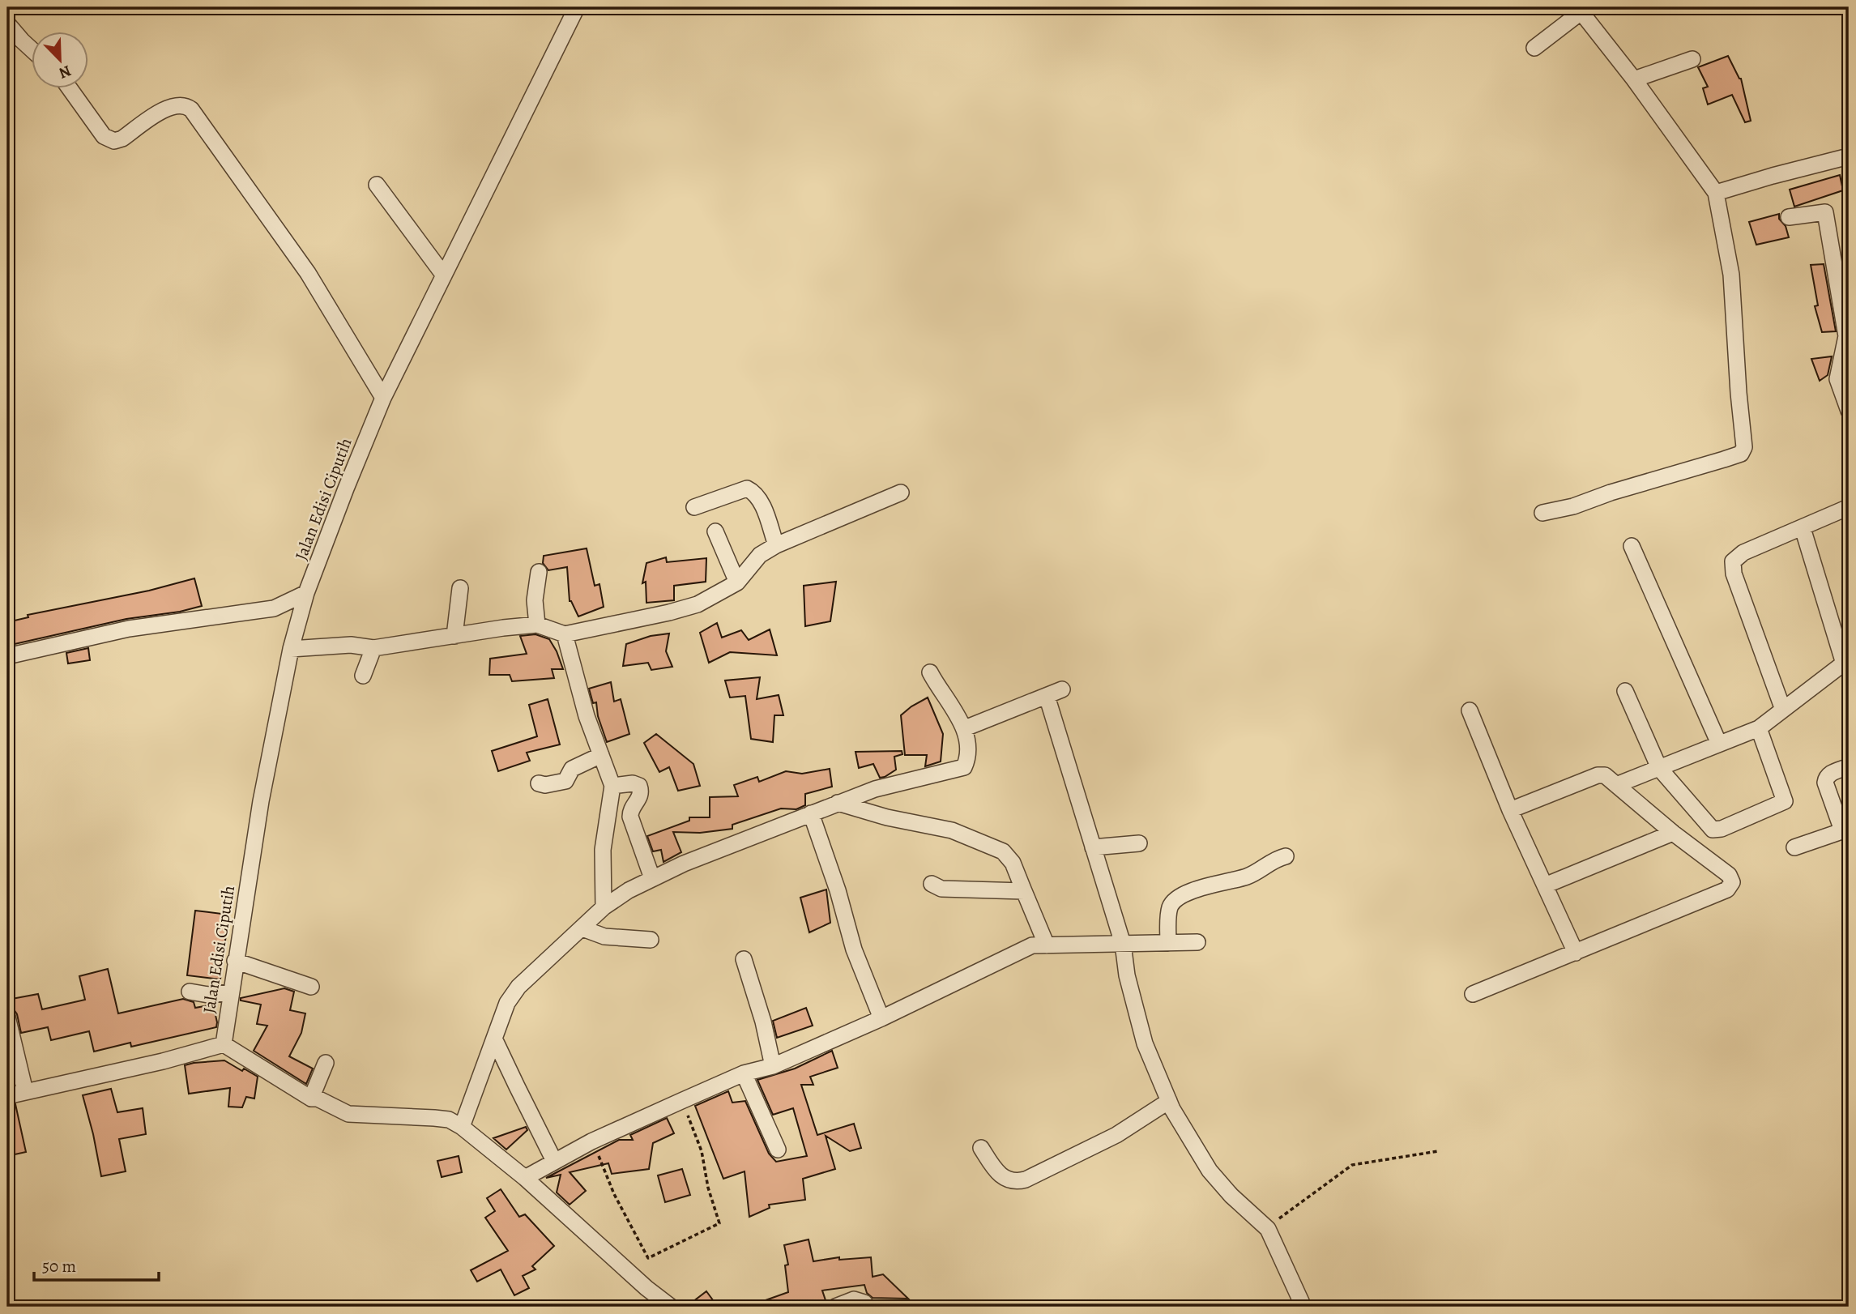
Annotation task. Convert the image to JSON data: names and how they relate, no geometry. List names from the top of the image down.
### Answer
{
  "streets": {
    "street": ["Jalan Edisi Ciputih"]
  },
  "scale_bar": "50 m",
  "north": "bottom right"
}
